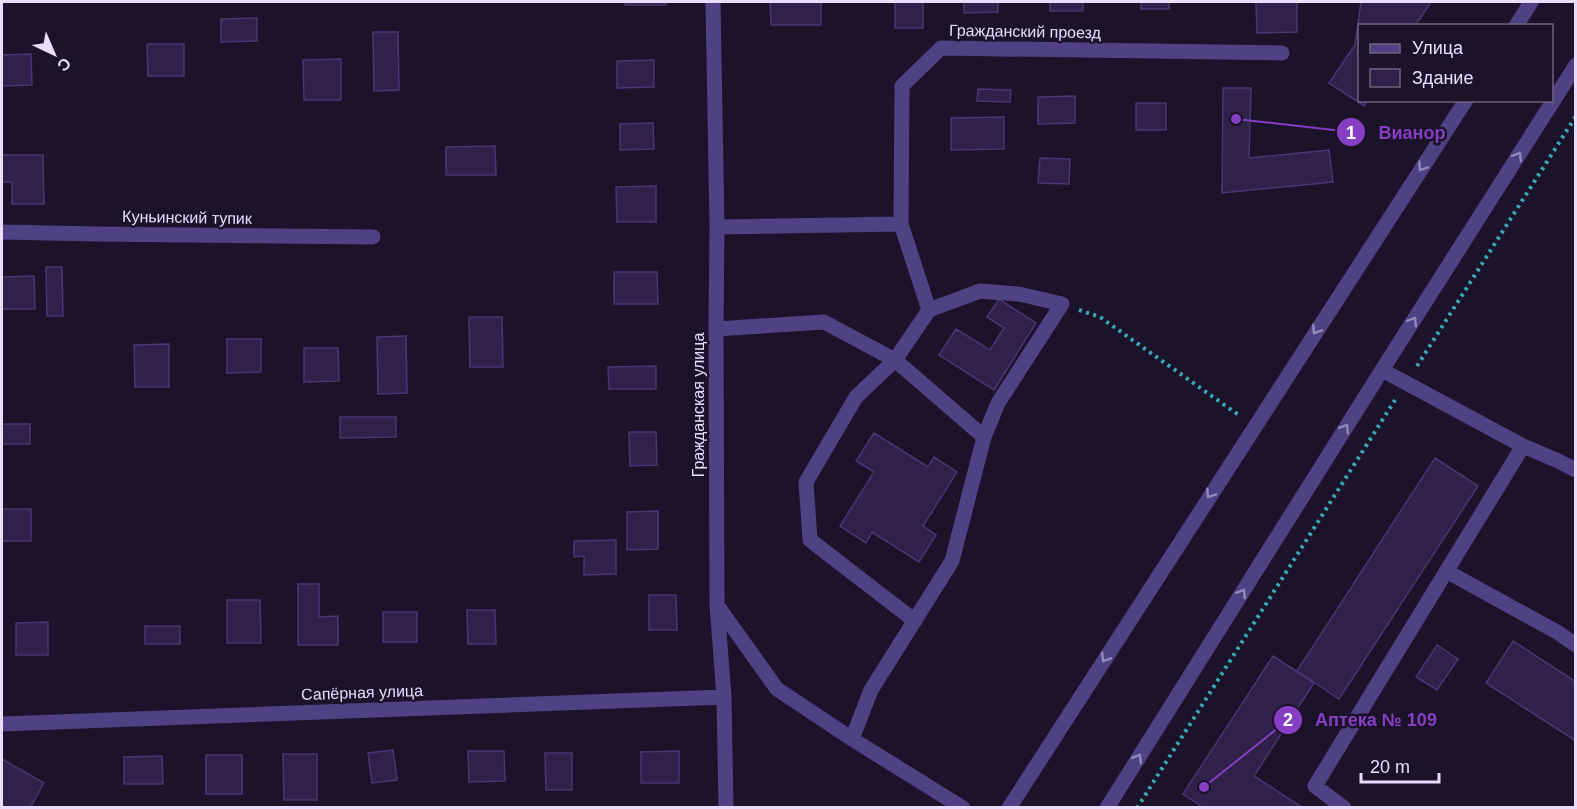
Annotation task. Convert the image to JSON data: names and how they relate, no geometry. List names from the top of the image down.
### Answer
{
  "streets": {
    "street": [
      "Гражданский проезд",
      "Куньинский тупик",
      "Гражданская улица",
      "Сапёрная улица"
    ]
  },
  "crossings": [
    ["Гражданская улица", "Сапёрная улица"]
  ],
  "places": ["Вианор", "Аптека № 109"],
  "legend": ["Улица", "Здание"],
  "scale_bar": "20 m",
  "north": "bottom right"
}
